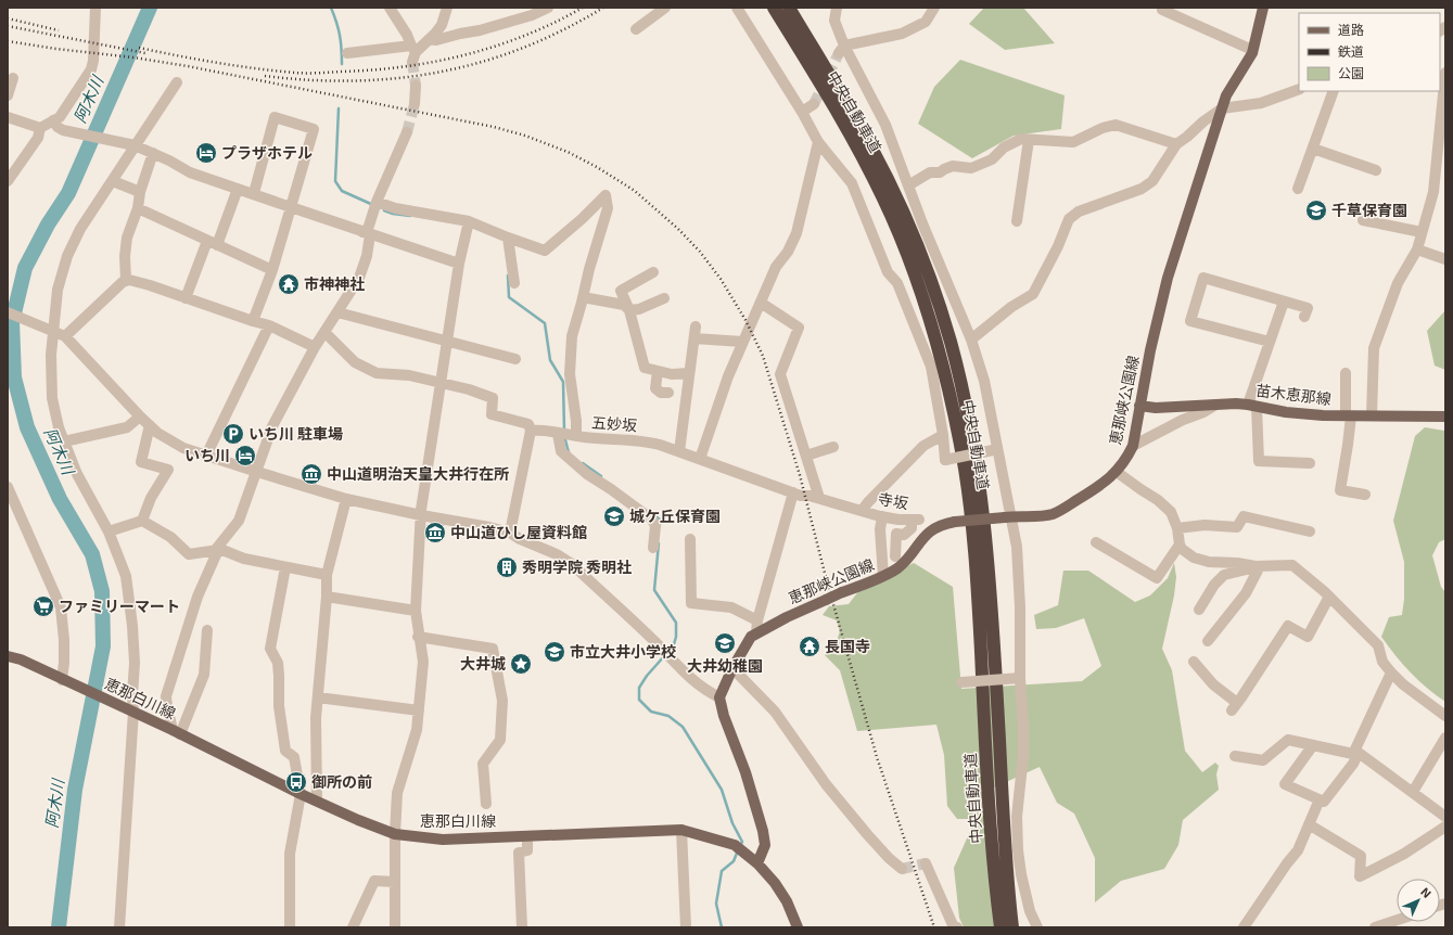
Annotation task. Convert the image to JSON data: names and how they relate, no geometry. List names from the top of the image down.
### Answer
{
  "streets": {
    "highway": ["中央自動車道"],
    "main road": ["苗木恵那線", "恵那峡公園線", "恵那白川線"],
    "street": ["五妙坂", "寺坂"]
  },
  "crossings": [
    ["苗木恵那線", "恵那峡公園線"],
    ["五妙坂", "寺坂"]
  ],
  "water": ["阿木川"],
  "places": {
    "hotel": ["プラザホテル", "いち川"],
    "school or university": [
      "千草保育園",
      "城ケ丘保育園",
      "大井幼稚園",
      "市立大井小学校"
    ],
    "temple": ["市神神社", "長国寺"],
    "parking": ["いち川 駐車場"],
    "museum": ["中山道明治天皇大井行在所", "中山道ひし屋資料館"],
    "building": ["秀明学院 秀明社"],
    "supermarket": ["ファミリーマート"],
    "place": ["大井城"],
    "bus stop": ["御所の前"]
  },
  "legend": ["道路", "鉄道", "公園"],
  "north": "top right"
}
